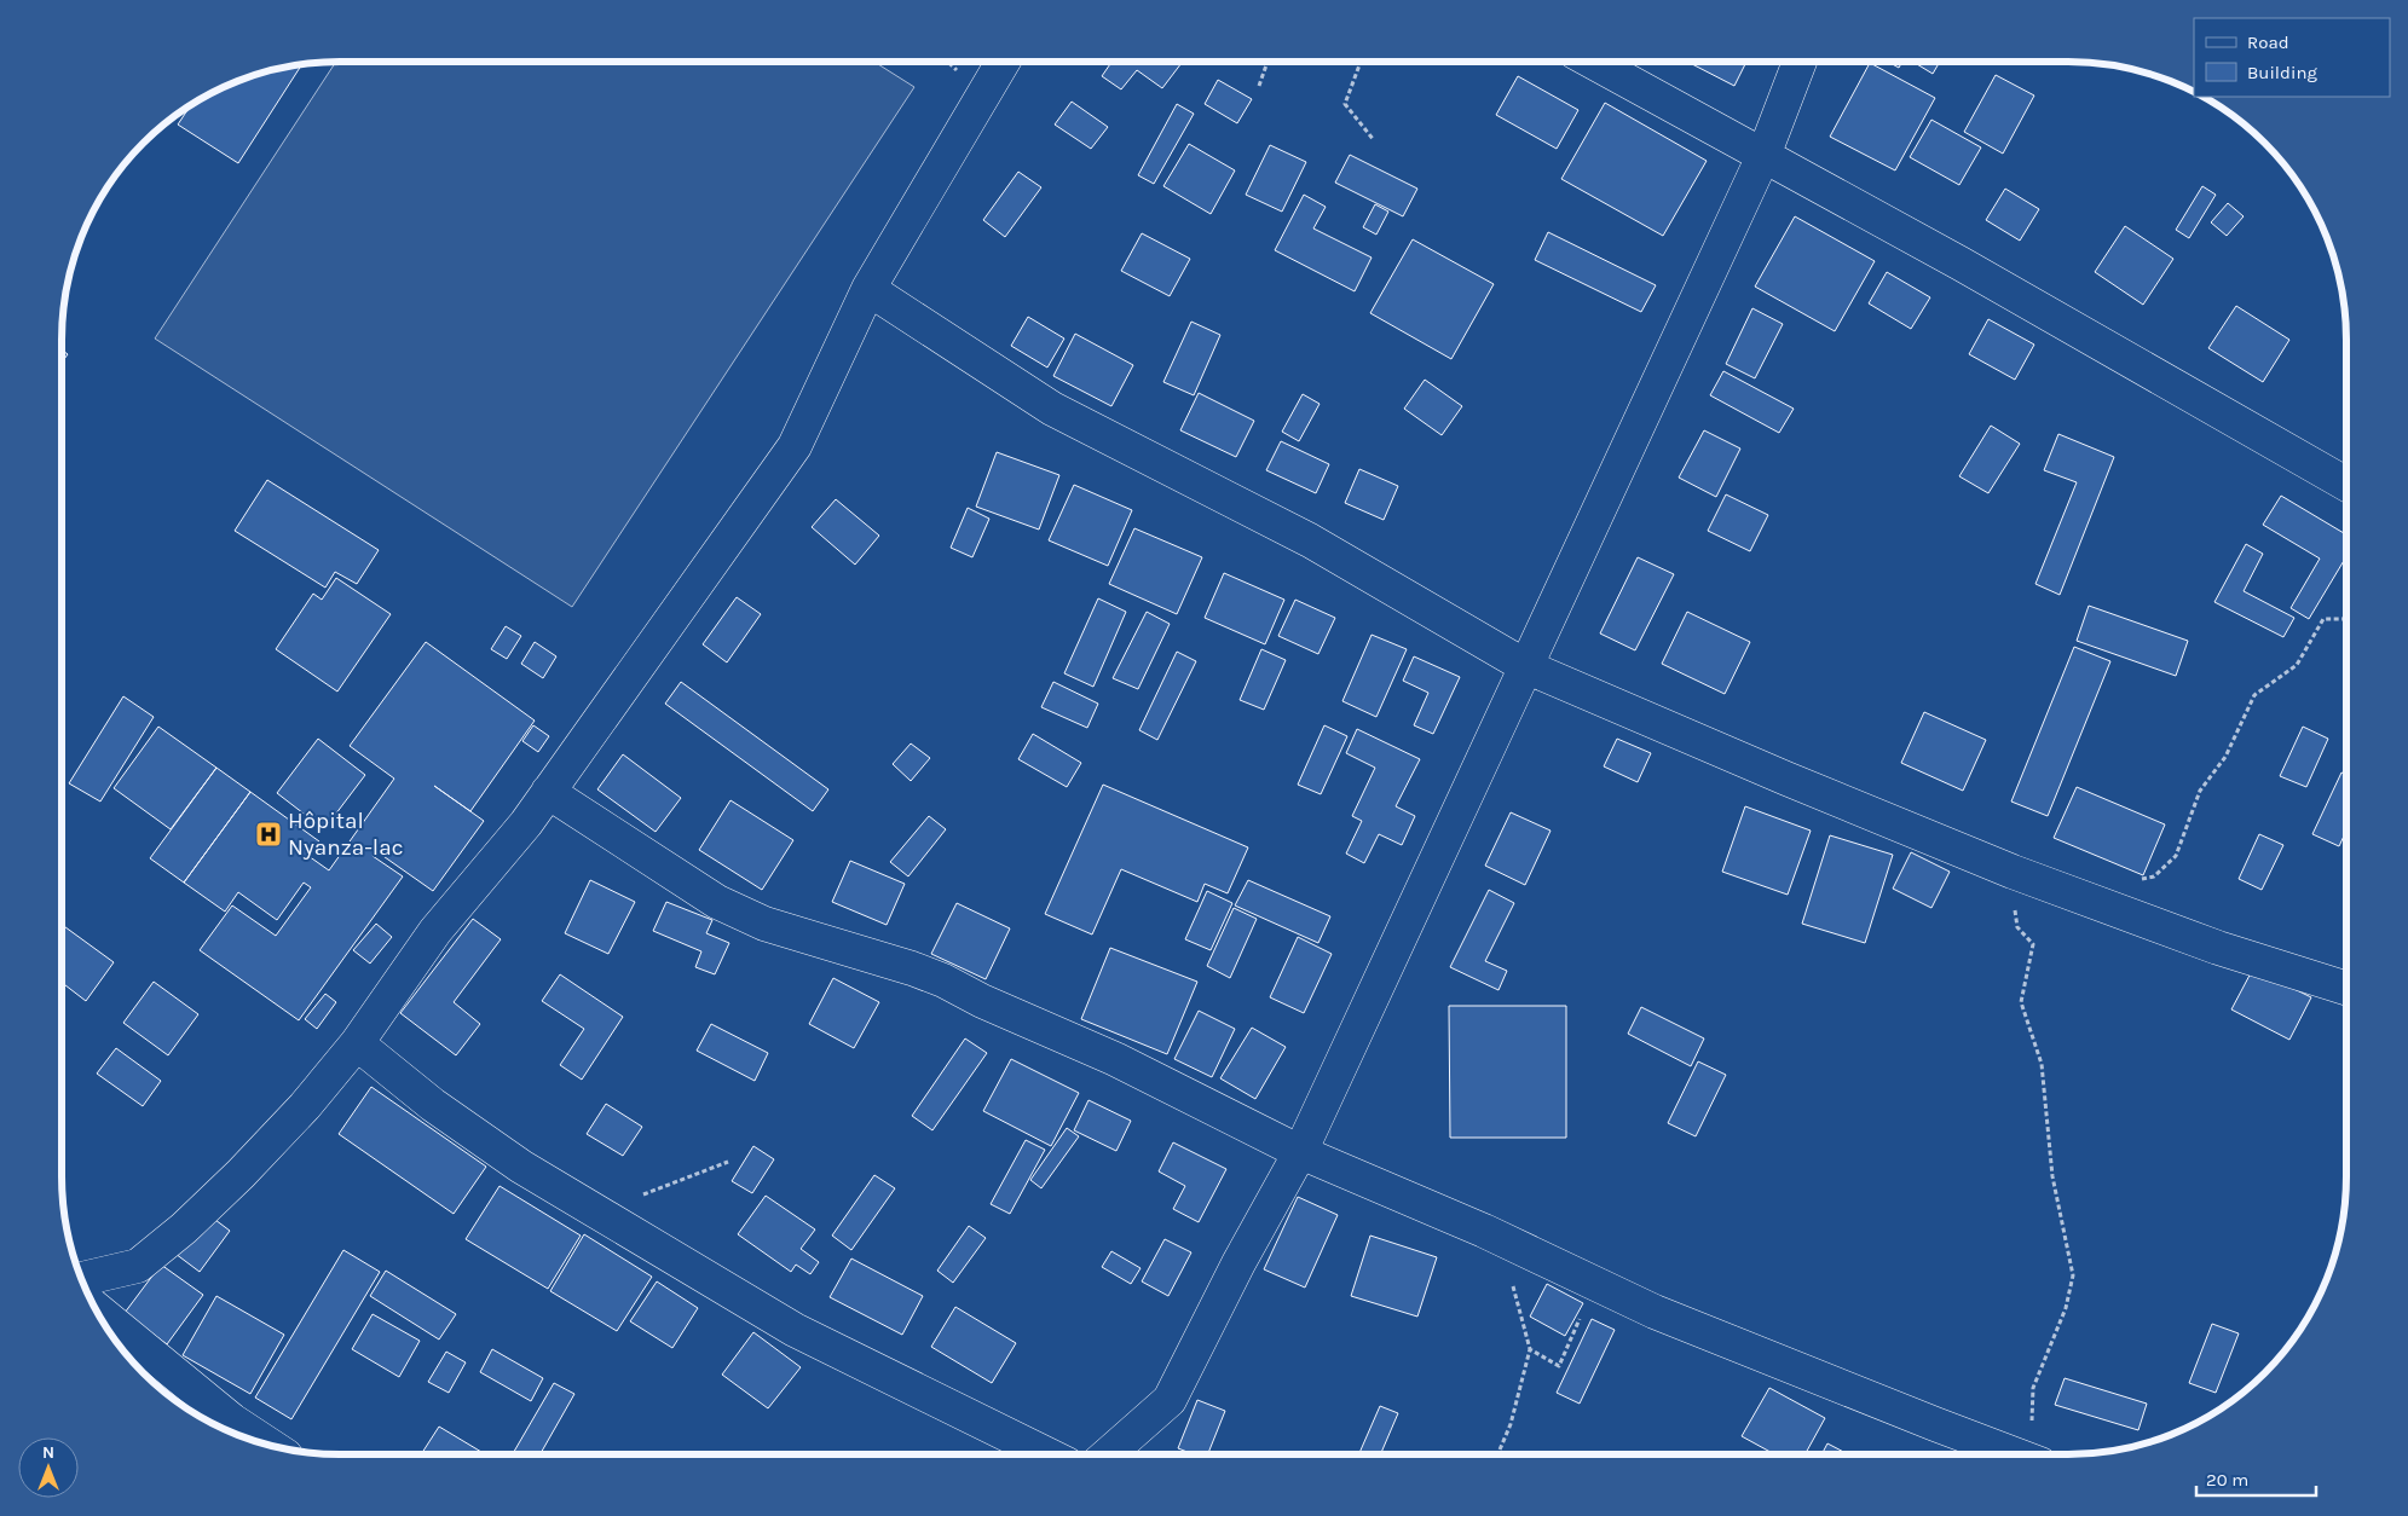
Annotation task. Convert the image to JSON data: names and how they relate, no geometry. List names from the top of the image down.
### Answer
{
  "places": {
    "hospital": ["Hôpital Nyanza-lac"]
  },
  "legend": ["Road", "Building"],
  "scale_bar": "20 m",
  "north": "top"
}
